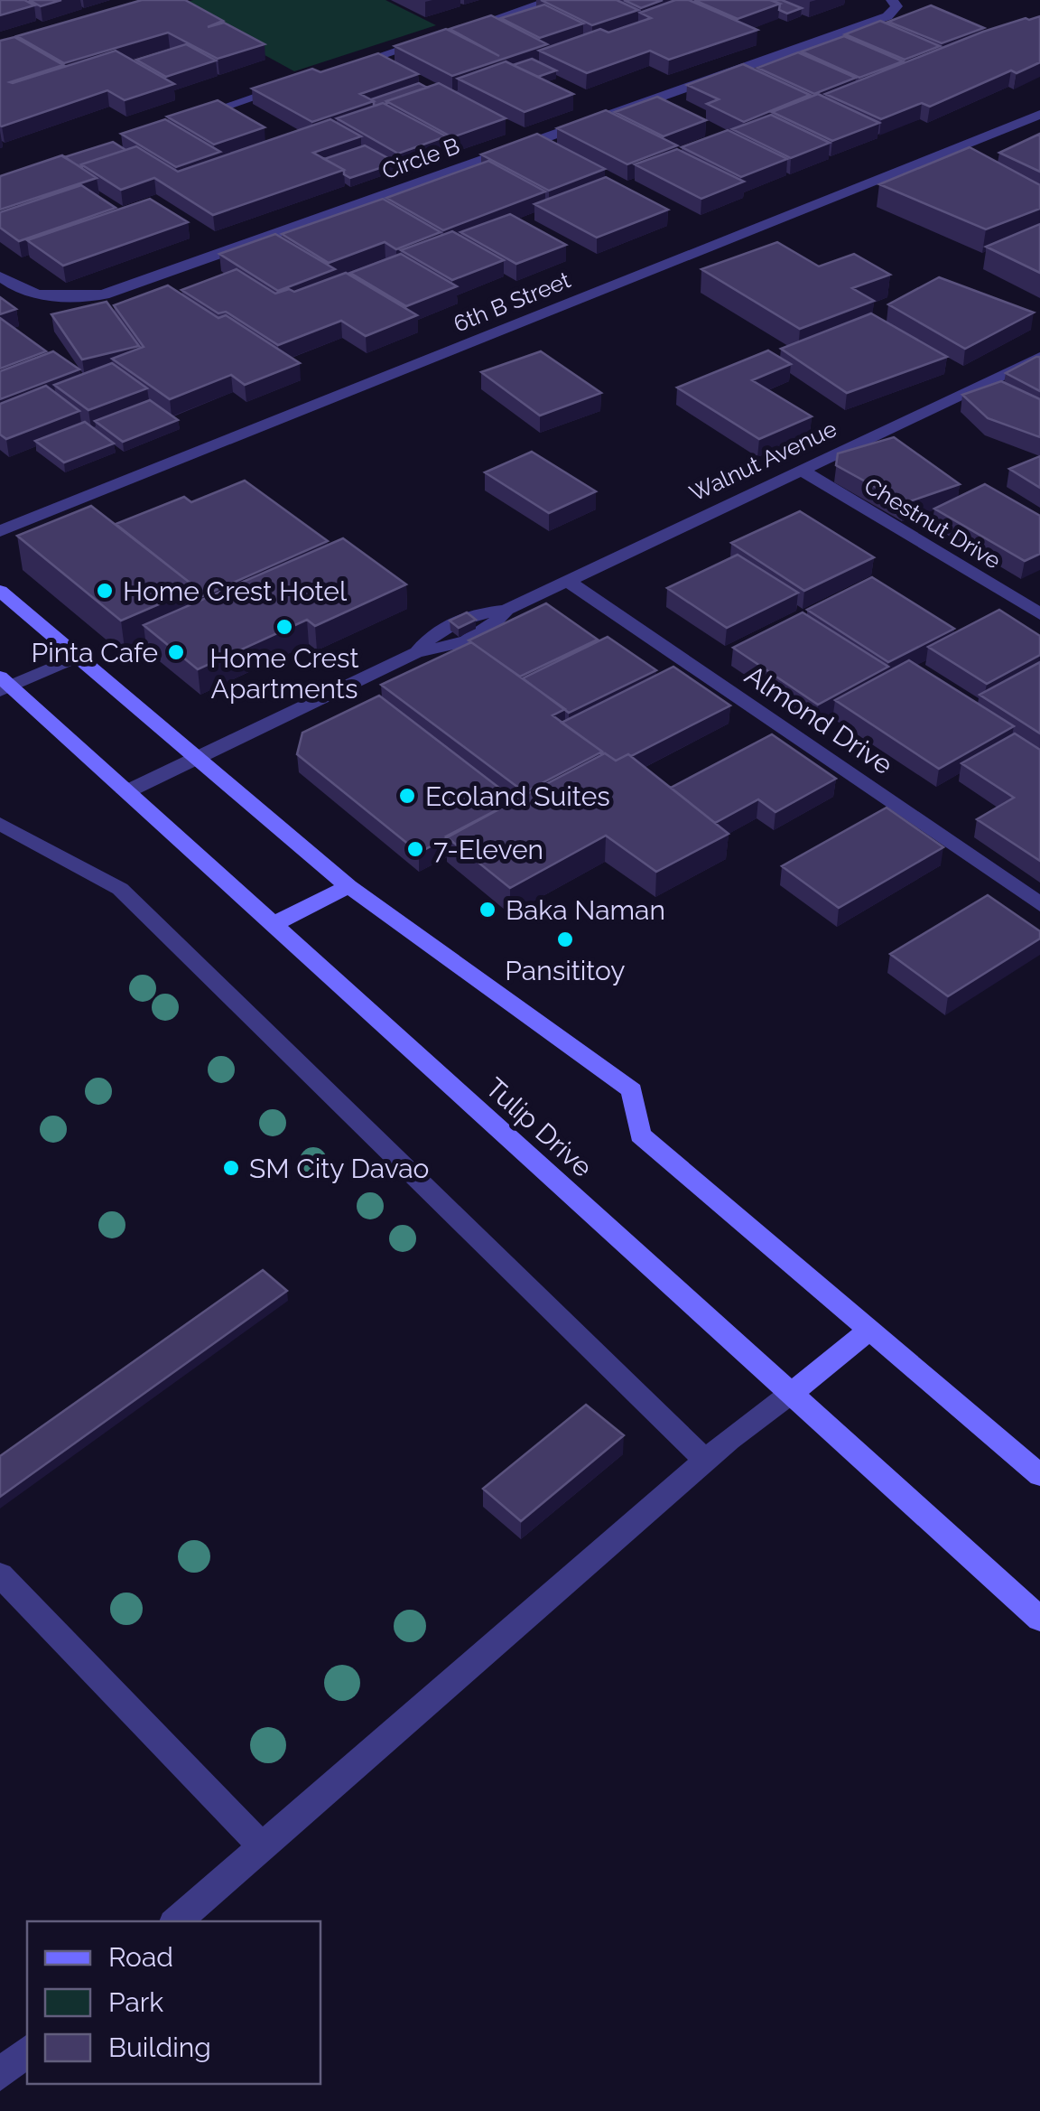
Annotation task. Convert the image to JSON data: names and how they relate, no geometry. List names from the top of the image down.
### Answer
{
  "streets": {
    "main road": ["Tulip Drive"],
    "street": [
      "Circle B",
      "6th B Street",
      "Walnut Avenue",
      "Chestnut Drive",
      "Almond Drive"
    ]
  },
  "crossings": [
    ["Walnut Avenue", "Chestnut Drive"],
    ["Walnut Avenue", "Almond Drive"],
    ["Walnut Avenue", "Tulip Drive"]
  ],
  "places": [
    "Home Crest Hotel",
    "Home Crest Apartments",
    "Pinta Cafe",
    "Ecoland Suites",
    "7-Eleven",
    "Baka Naman",
    "Pansititoy",
    "SM City Davao"
  ],
  "legend": ["Road", "Park", "Building"]
}
